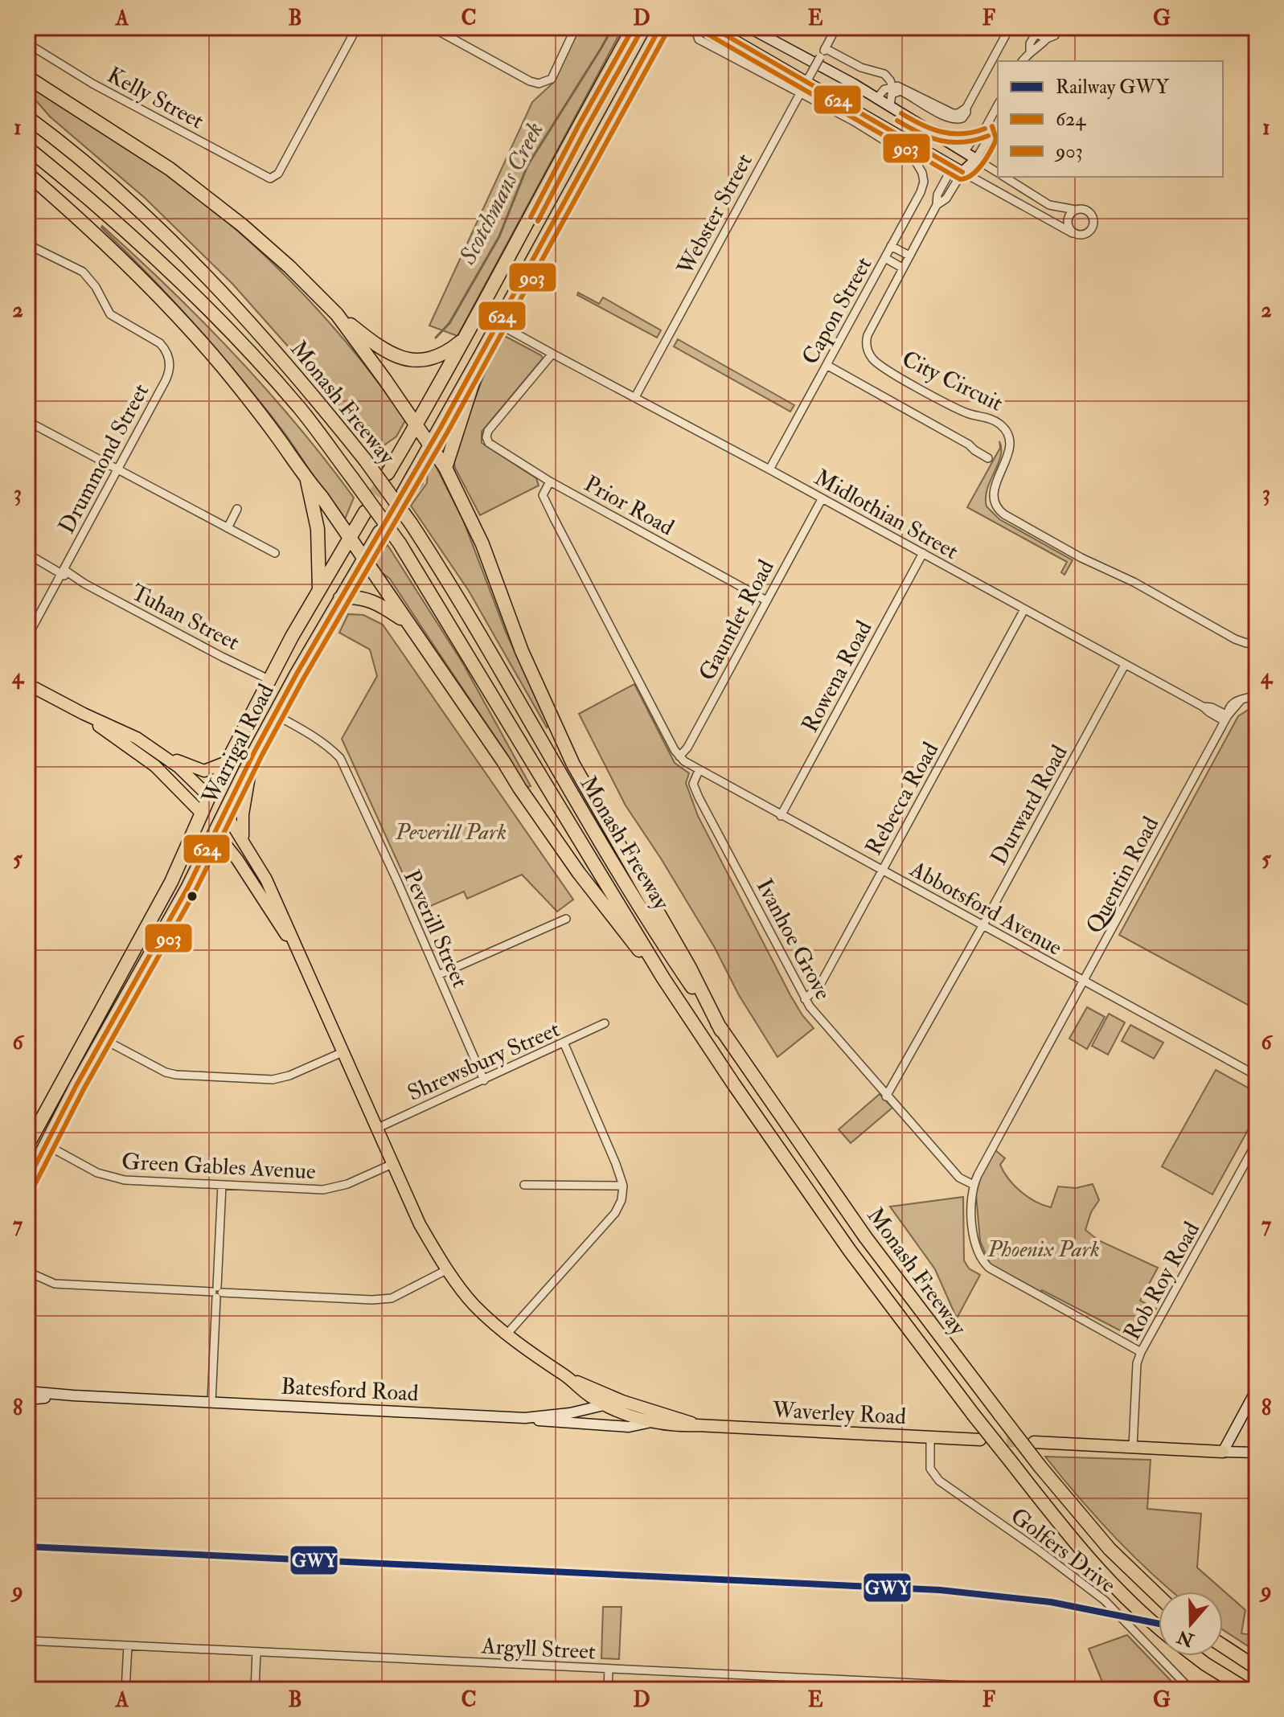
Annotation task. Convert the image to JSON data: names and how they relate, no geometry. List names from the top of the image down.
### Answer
{
  "streets": {
    "highway": ["Monash Freeway", "Warrigal Road", "Waverley Road"],
    "main road": ["City Circuit", "Batesford Road"],
    "street": [
      "Kelly Street",
      "Webster Street",
      "Capon Street",
      "Drummond Street",
      "Prior Road",
      "Midlothian Street",
      "Tuhan Street",
      "Gauntlet Road",
      "Rowena Road",
      "Rebecca Road",
      "Durward Road",
      "Quentin Road",
      "Abbotsford Avenue",
      "Peverill Street",
      "Ivanhoe Grove",
      "Shrewsbury Street",
      "Green Gables Avenue",
      "Rob Roy Road",
      "Golfers Drive",
      "Argyll Street"
    ]
  },
  "crossings": [
    ["Webster Street", "Capon Street"],
    ["Webster Street", "Midlothian Street"],
    ["Capon Street", "Midlothian Street"],
    ["Drummond Street", "Tuhan Street"],
    ["Prior Road", "Midlothian Street"],
    ["Prior Road", "Gauntlet Road"],
    ["Midlothian Street", "Gauntlet Road"],
    ["Midlothian Street", "Rowena Road"],
    ["Midlothian Street", "Rebecca Road"],
    ["Midlothian Street", "Durward Road"],
    ["Midlothian Street", "Quentin Road"],
    ["Tuhan Street", "Warrigal Road"],
    ["Rowena Road", "Abbotsford Avenue"],
    ["Warrigal Road", "Peverill Street"],
    ["Warrigal Road", "Green Gables Avenue"],
    ["Warrigal Road", "Waverley Road"],
    ["Rebecca Road", "Abbotsford Avenue"],
    ["Rebecca Road", "Ivanhoe Grove"],
    ["Durward Road", "Abbotsford Avenue"],
    ["Durward Road", "Ivanhoe Grove"],
    ["Quentin Road", "Abbotsford Avenue"],
    ["Quentin Road", "Ivanhoe Grove"],
    ["Abbotsford Avenue", "Ivanhoe Grove"],
    ["Peverill Street", "Shrewsbury Street"],
    ["Shrewsbury Street", "Waverley Road"],
    ["Green Gables Avenue", "Waverley Road"],
    ["Batesford Road", "Waverley Road"],
    ["Waverley Road", "Golfers Drive"]
  ],
  "water": ["Scotchmans Creek"],
  "parks": ["Peverill Park", "Phoenix Park"],
  "lines": ["transit line 624", "transit line 903", "rail line GWY"],
  "legend": ["Railway GWY", "624", "903"],
  "north": "bottom",
  "grid": {
    "columns": [
      "A",
      "B",
      "C",
      "D",
      "E",
      "F",
      "G"
    ],
    "rows": [
      "1",
      "2",
      "3",
      "4",
      "5",
      "6",
      "7",
      "8",
      "9"
    ]
  }
}
